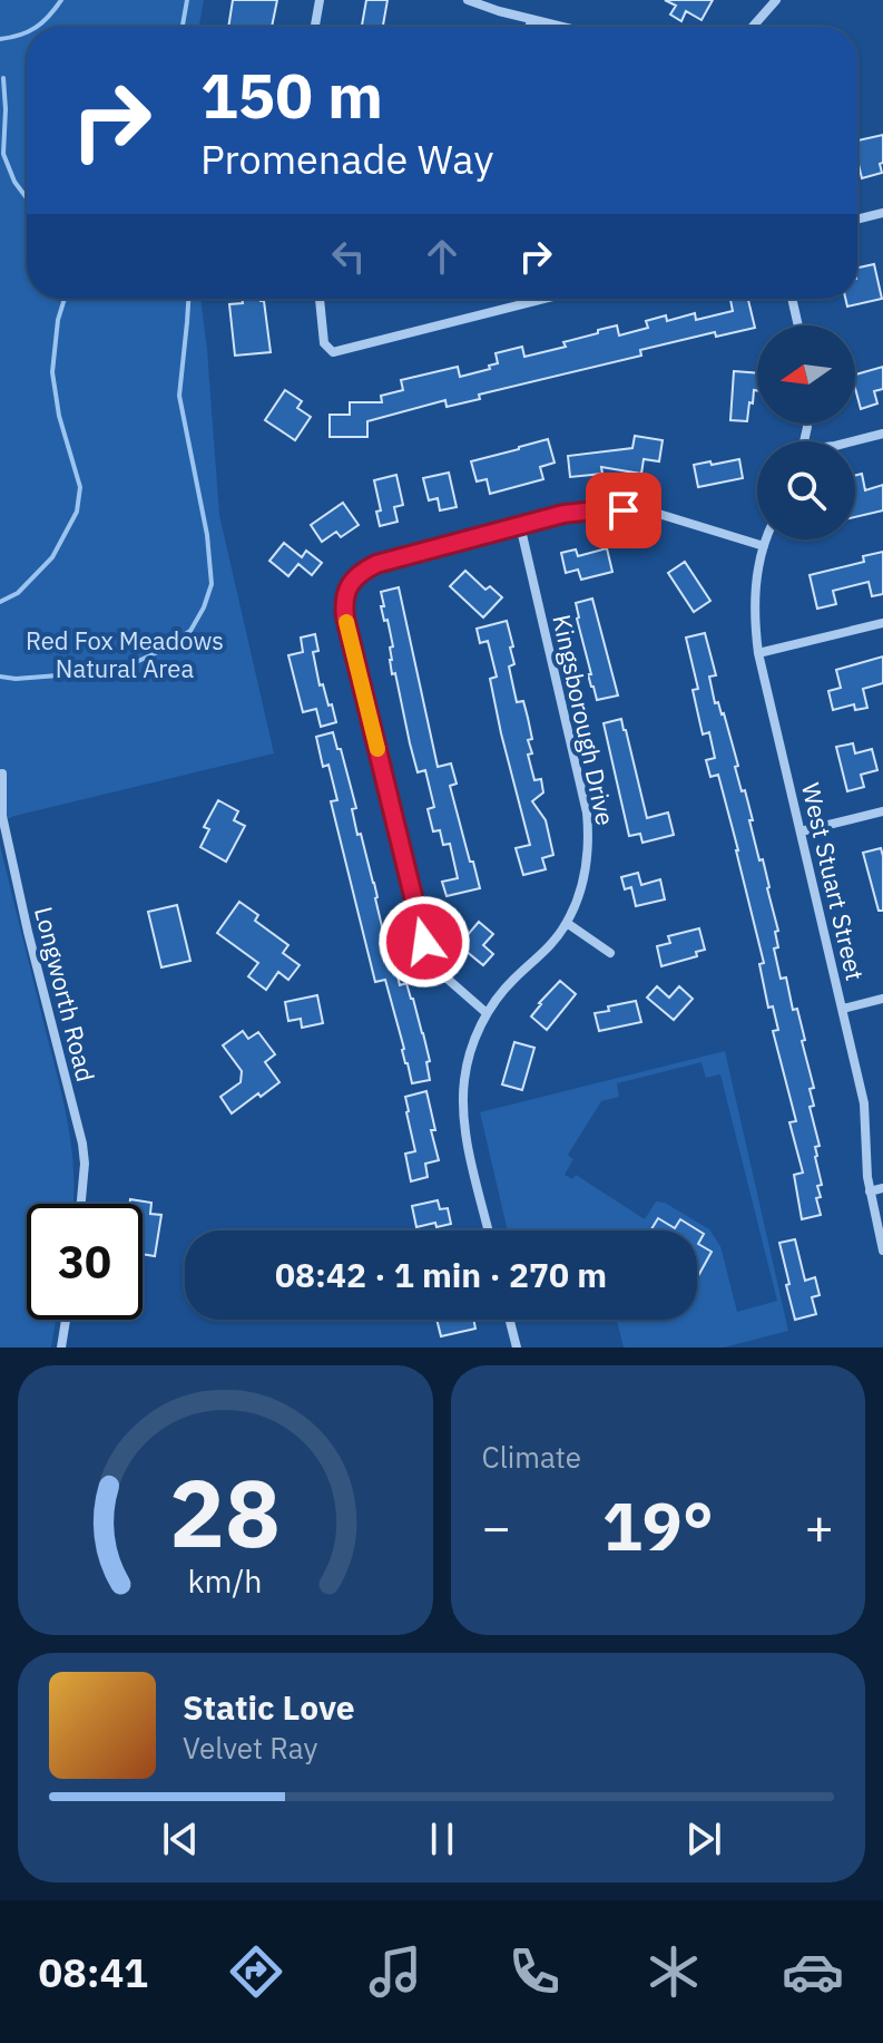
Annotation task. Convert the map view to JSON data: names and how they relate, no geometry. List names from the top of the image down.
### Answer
{
  "streets": {
    "street": ["Kingsborough Drive", "West Stuart Street", "Longworth Road"]
  },
  "parks": ["Red Fox Meadows Natural Area"],
  "north": "left",
  "page": {
    "turn": ["150 m", "Promenade Way"],
    "limit": "30",
    "trip": "08:42 · 1 min · 270 m",
    "tile": "Climate",
    "heat": ["−", "19°", "+"],
    "song": ["Static Love", "Velvet Ray"],
    "tabs": "08:41",
    "gauge": ["28", "km/h"]
  }
}
